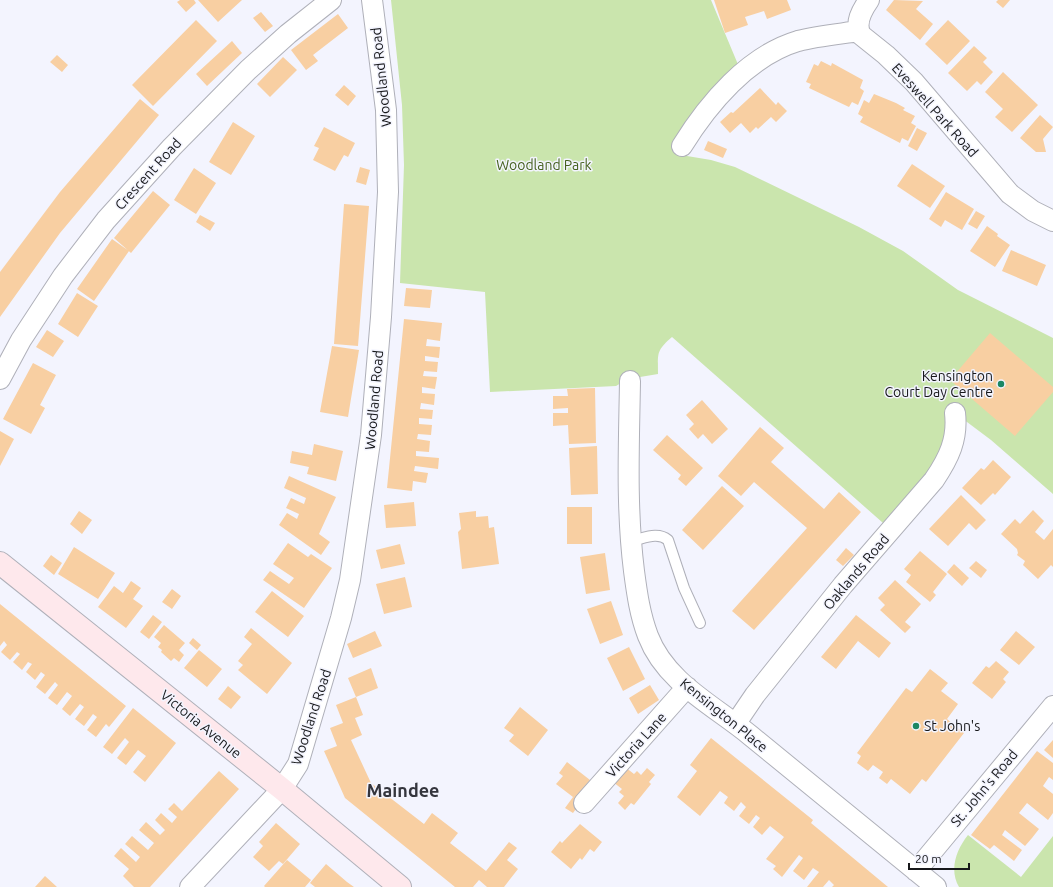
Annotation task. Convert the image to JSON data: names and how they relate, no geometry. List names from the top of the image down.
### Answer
{
  "streets": {
    "street": [
      "Woodland Road",
      "Eveswell Park Road",
      "Crescent Road",
      "Oaklands Road",
      "Kensington Place",
      "Victoria Avenue",
      "Victoria Lane",
      "St. John's Road"
    ]
  },
  "crossings": [
    ["Woodland Road", "Victoria Avenue"],
    ["Oaklands Road", "Kensington Place"],
    ["Kensington Place", "Victoria Lane"],
    ["Kensington Place", "St. John's Road"]
  ],
  "districts": ["Maindee"],
  "parks": ["Woodland Park"],
  "places": ["Kensington Court Day Centre", "St John's"],
  "scale_bar": "20 m"
}
